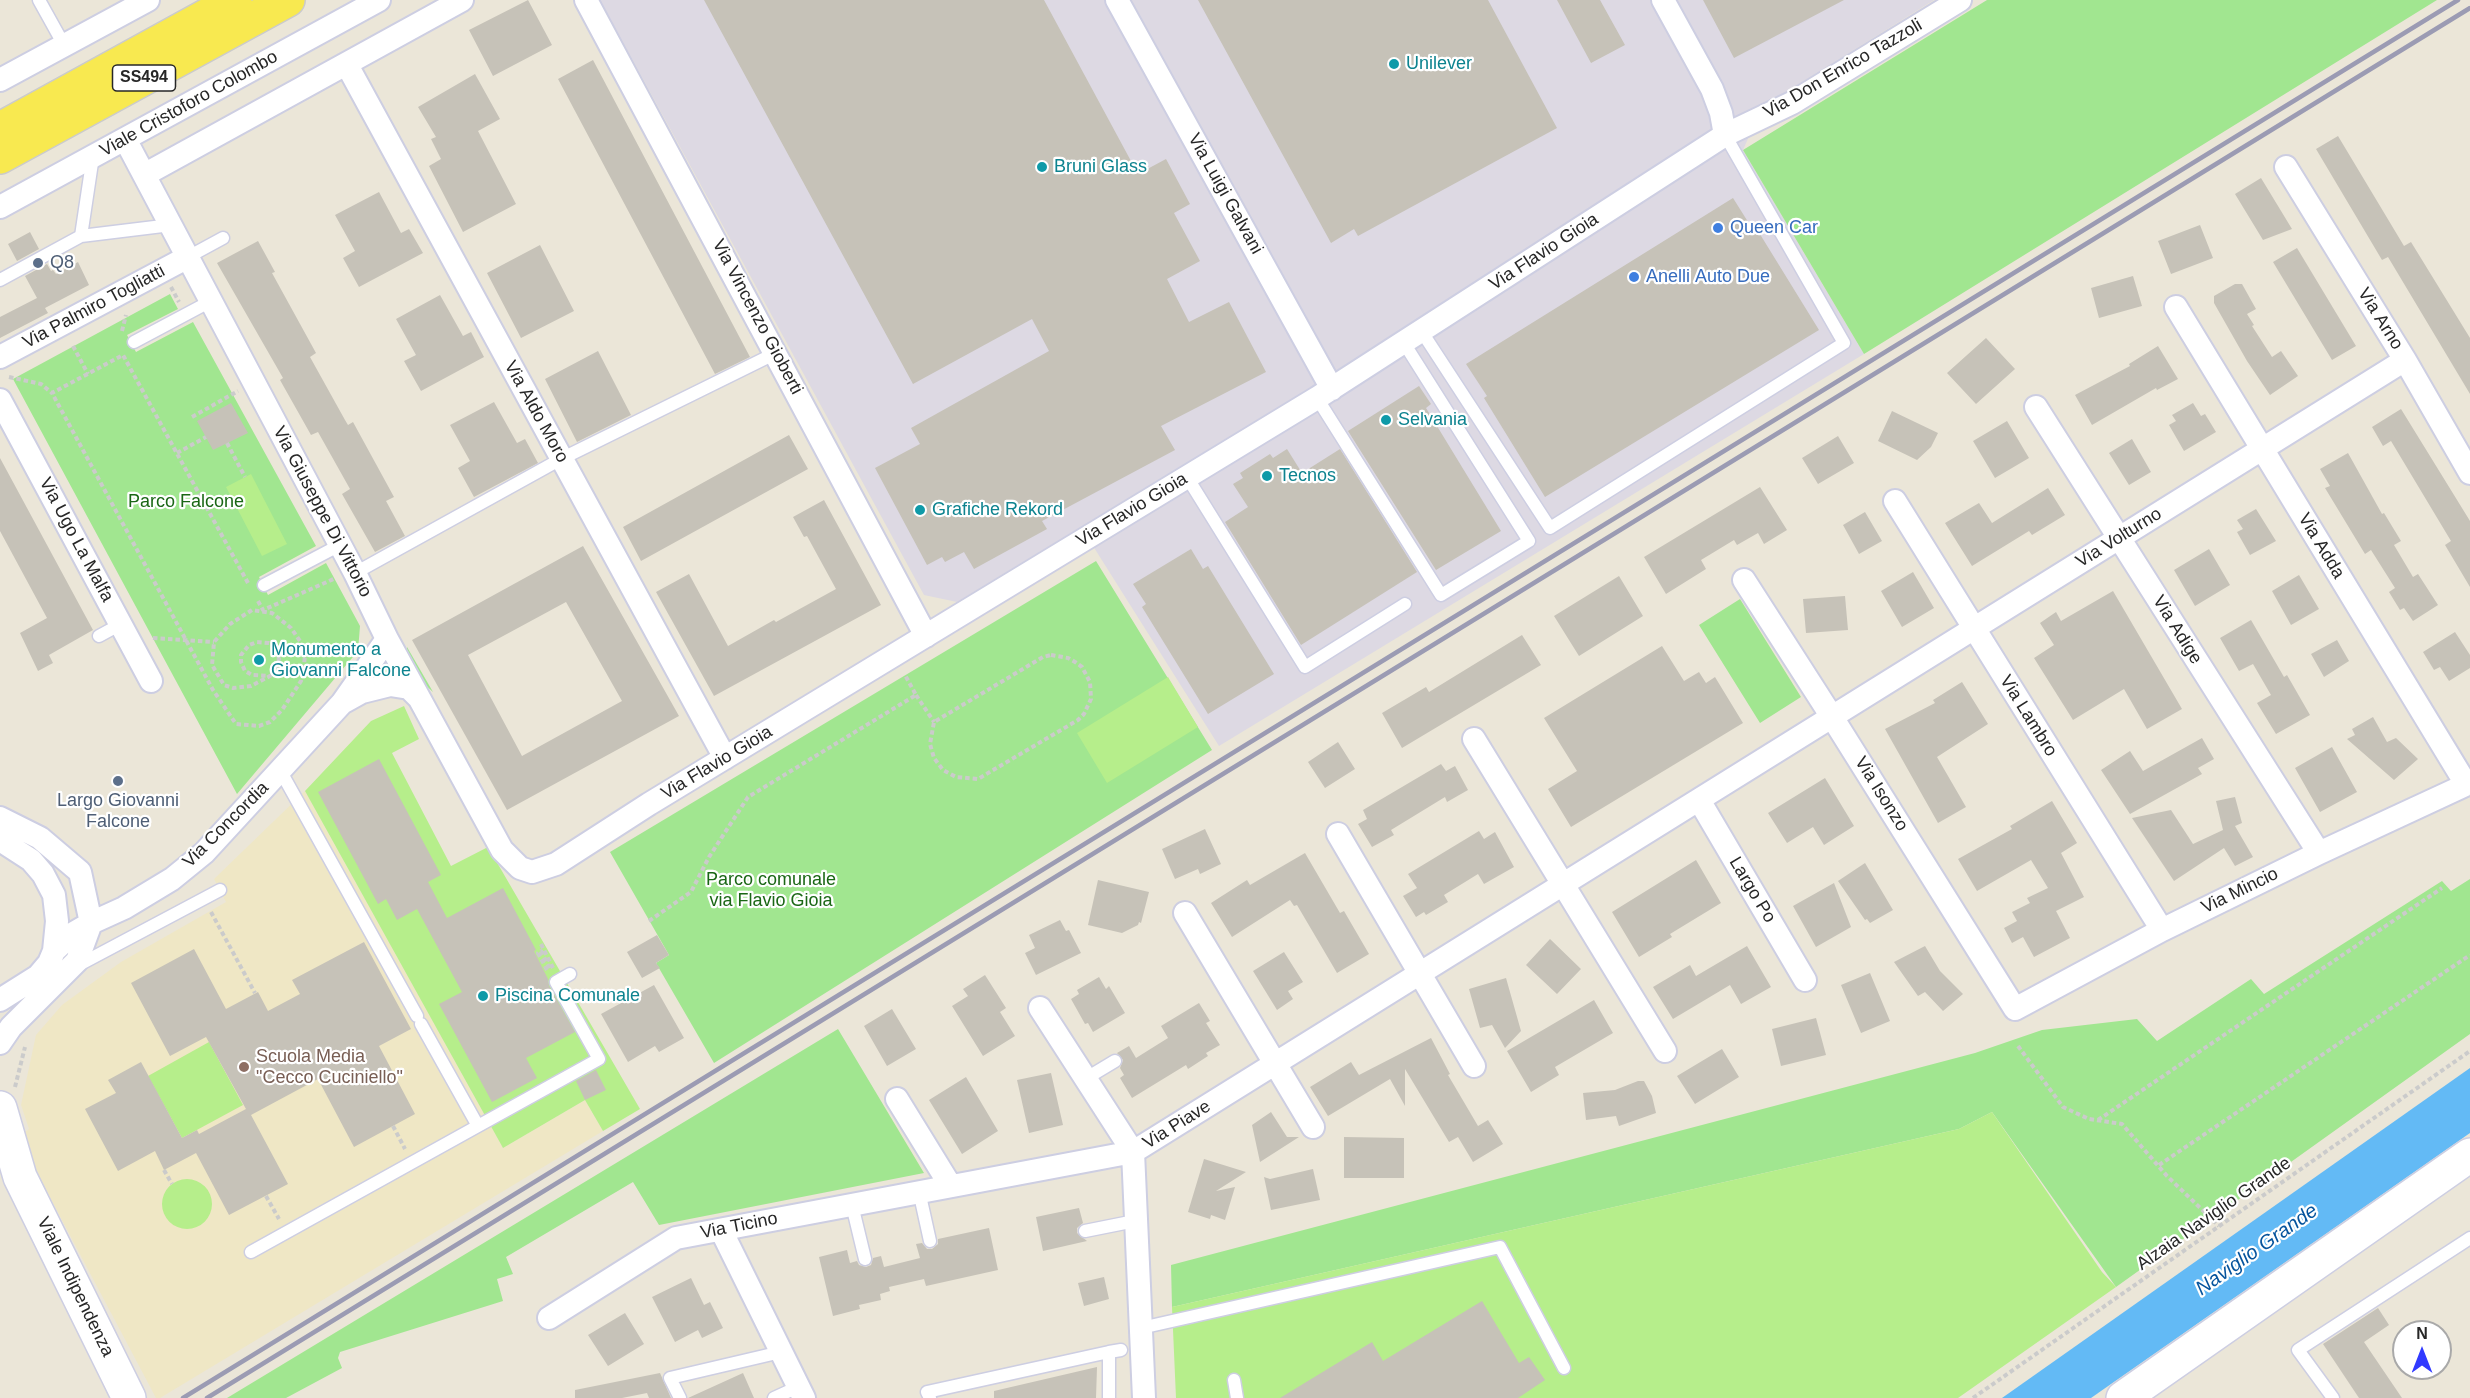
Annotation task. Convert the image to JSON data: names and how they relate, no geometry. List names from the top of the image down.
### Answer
{
  "streets": {
    "main road": ["SS494", "Viale Indipendenza"],
    "street": [
      "Via Don Enrico Tazzoli",
      "Viale Cristoforo Colombo",
      "Via Luigi Galvani",
      "Via Flavio Gioia",
      "Via Palmiro Togliatti",
      "Via Vincenzo Gioberti",
      "Via Arno",
      "Via Aldo Moro",
      "Via Giuseppe Di Vittorio",
      "Via Volturno",
      "Via Ugo La Malfa",
      "Via Adda",
      "Via Adige",
      "Via Lambro",
      "Via Isonzo",
      "Via Concordia",
      "Largo Po",
      "Via Mincio",
      "Via Piave",
      "Via Ticino"
    ],
    "path": ["Alzaia Naviglio Grande"]
  },
  "crossings": [
    ["Via Don Enrico Tazzoli", "Via Flavio Gioia"],
    ["Viale Cristoforo Colombo", "Via Giuseppe Di Vittorio"],
    ["Via Luigi Galvani", "Via Flavio Gioia"],
    ["Via Flavio Gioia", "Via Vincenzo Gioberti"],
    ["Via Flavio Gioia", "Via Aldo Moro"],
    ["Via Flavio Gioia", "Via Giuseppe Di Vittorio"],
    ["Via Palmiro Togliatti", "Via Giuseppe Di Vittorio"],
    ["Via Arno", "Via Volturno"],
    ["Via Giuseppe Di Vittorio", "Via Concordia"],
    ["Via Volturno", "Via Adda"],
    ["Via Volturno", "Via Adige"],
    ["Via Volturno", "Via Lambro"],
    ["Via Volturno", "Via Isonzo"],
    ["Via Adda", "Via Mincio"],
    ["Via Adige", "Via Mincio"],
    ["Via Lambro", "Via Mincio"],
    ["Via Isonzo", "Via Mincio"],
    ["Via Piave", "Via Ticino"]
  ],
  "water": ["Naviglio Grande"],
  "parks": ["Parco Falcone", "Parco comunale via Flavio Gioia"],
  "places": [
    "Unilever",
    "Bruni Glass",
    "Queen Car",
    "Q8",
    "Anelli Auto Due",
    "Selvania",
    "Tecnos",
    "Grafiche Rekord",
    "Monumento a Giovanni Falcone",
    "Largo Giovanni Falcone",
    "Piscina Comunale",
    "Scuola Media \"Cecco Cuciniello\""
  ],
  "north": "top"
}
